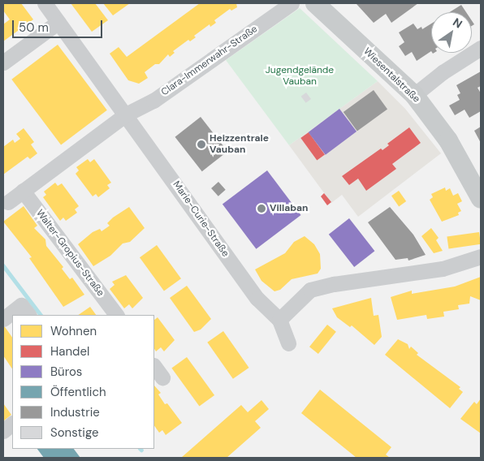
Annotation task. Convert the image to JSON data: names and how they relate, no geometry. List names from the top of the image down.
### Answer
{
  "streets": {
    "main road": ["Wiesentalstraße"],
    "street": ["Clara-Immerwahr-Straße", "Marie-Curie-Straße", "Walter-Gropius-Straße"]
  },
  "crossings": [
    ["Clara-Immerwahr-Straße", "Marie-Curie-Straße"]
  ],
  "parks": ["Jugendgelände Vauban"],
  "places": ["Heizzentrale Vauban", "Villaban"],
  "legend": [
    "Wohnen",
    "Handel",
    "Büros",
    "Öffentlich",
    "Industrie",
    "Sonstige"
  ],
  "scale_bar": "50 m",
  "north": "top right"
}
